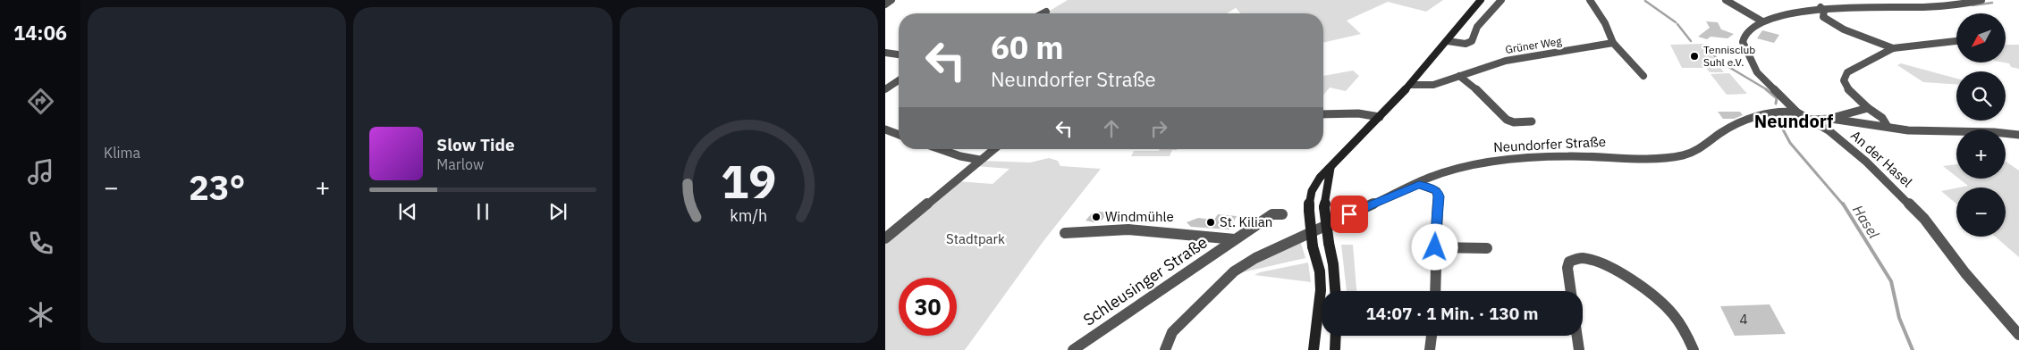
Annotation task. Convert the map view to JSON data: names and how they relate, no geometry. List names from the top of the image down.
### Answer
{
  "streets": {
    "street": [
      "Grüner Weg",
      "Neundorfer Straße",
      "An der Hasel",
      "Schleusinger Straße"
    ]
  },
  "crossings": [
    ["Neundorfer Straße", "An der Hasel"]
  ],
  "districts": ["Neundorf"],
  "water": ["Hasel"],
  "parks": ["Stadtpark"],
  "places": ["Tennisclub Suhl e.V.", "Windmühle", "St. Kilian"],
  "house_numbers": ["4"],
  "north": "bottom left",
  "page": {
    "tabs": "14:06",
    "tile": "Klima",
    "map_buttons": ["+", "−"],
    "turn": ["60 m", "Neundorfer Straße"],
    "song": ["Slow Tide", "Marlow"],
    "heat": ["−", "23°", "+"],
    "limit": "30",
    "trip": "14:07 · 1 Min. · 130 m",
    "gauge": ["19", "km/h"]
  }
}
